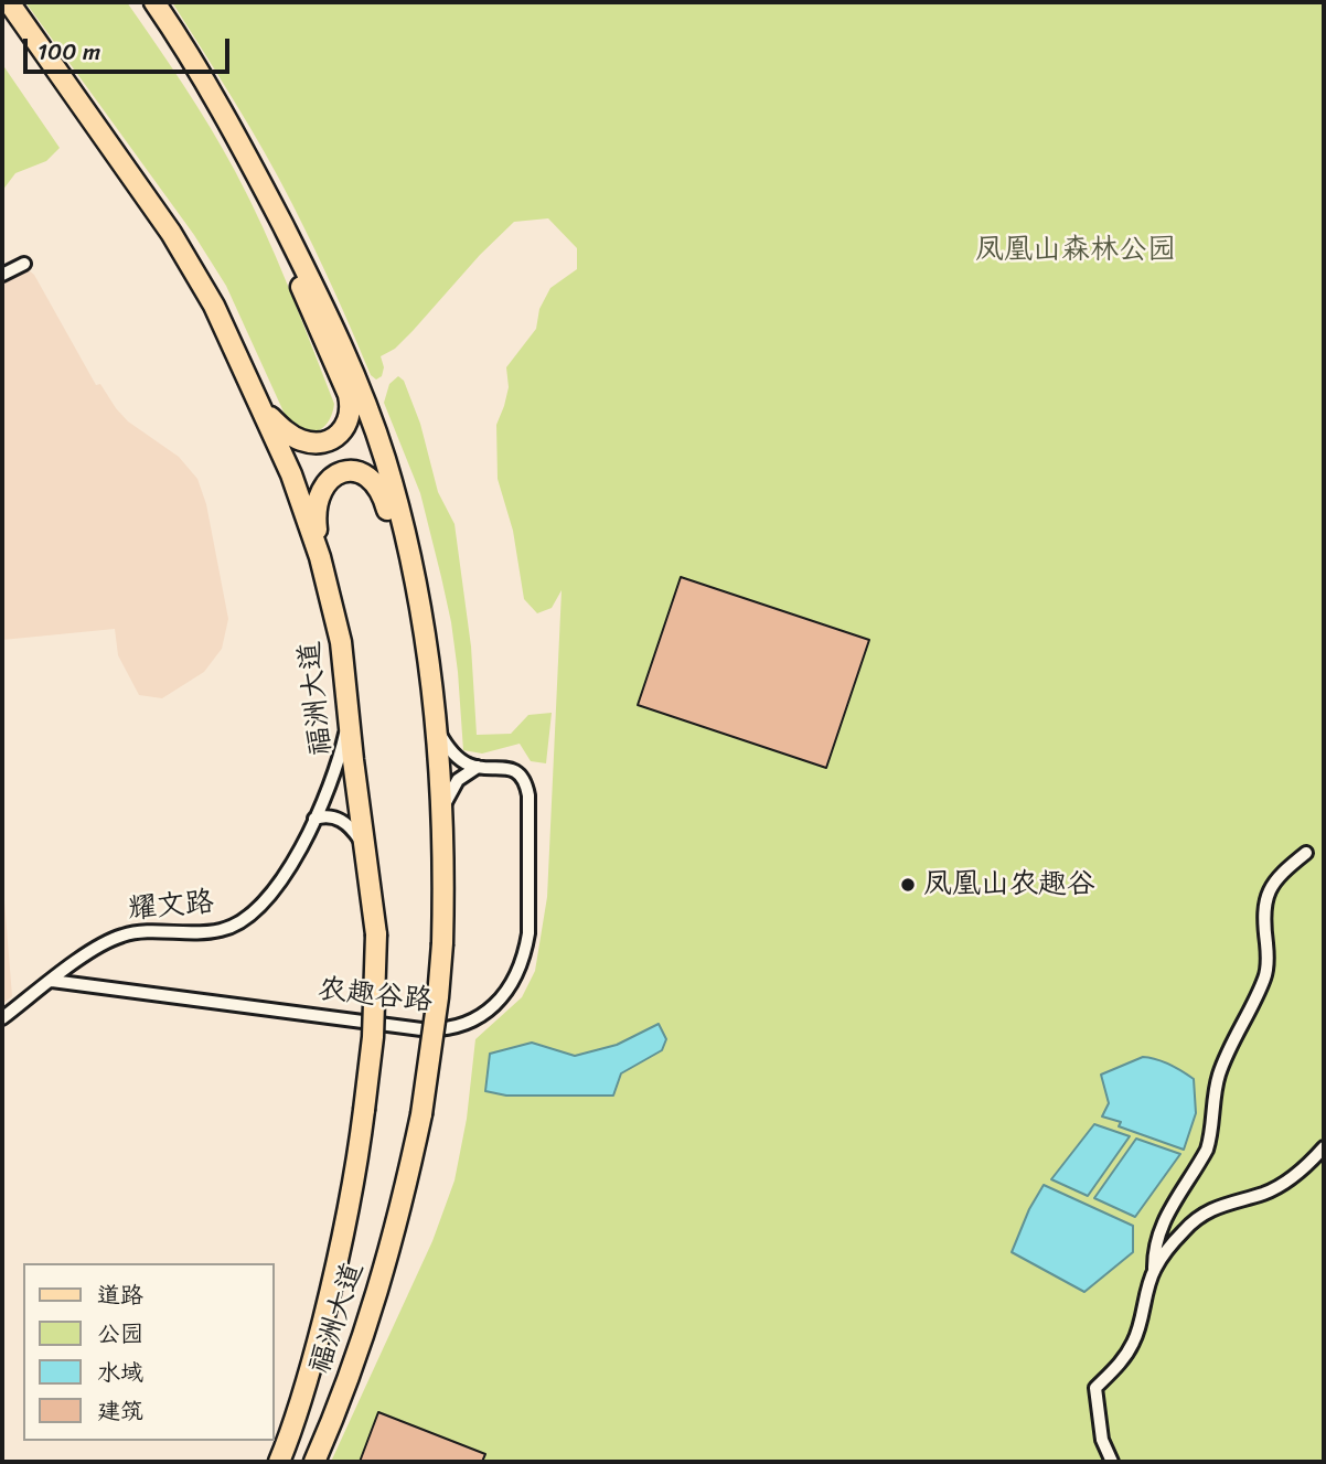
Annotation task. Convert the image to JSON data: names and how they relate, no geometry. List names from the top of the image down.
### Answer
{
  "streets": {
    "main road": ["福洲大道"],
    "street": ["耀文路", "农趣谷路"]
  },
  "crossings": [
    ["福洲大道", "耀文路"],
    ["耀文路", "农趣谷路"]
  ],
  "parks": ["凤凰山森林公园"],
  "places": ["凤凰山农趣谷"],
  "legend": [
    "道路",
    "公园",
    "水域",
    "建筑"
  ],
  "scale_bar": "100 m"
}
